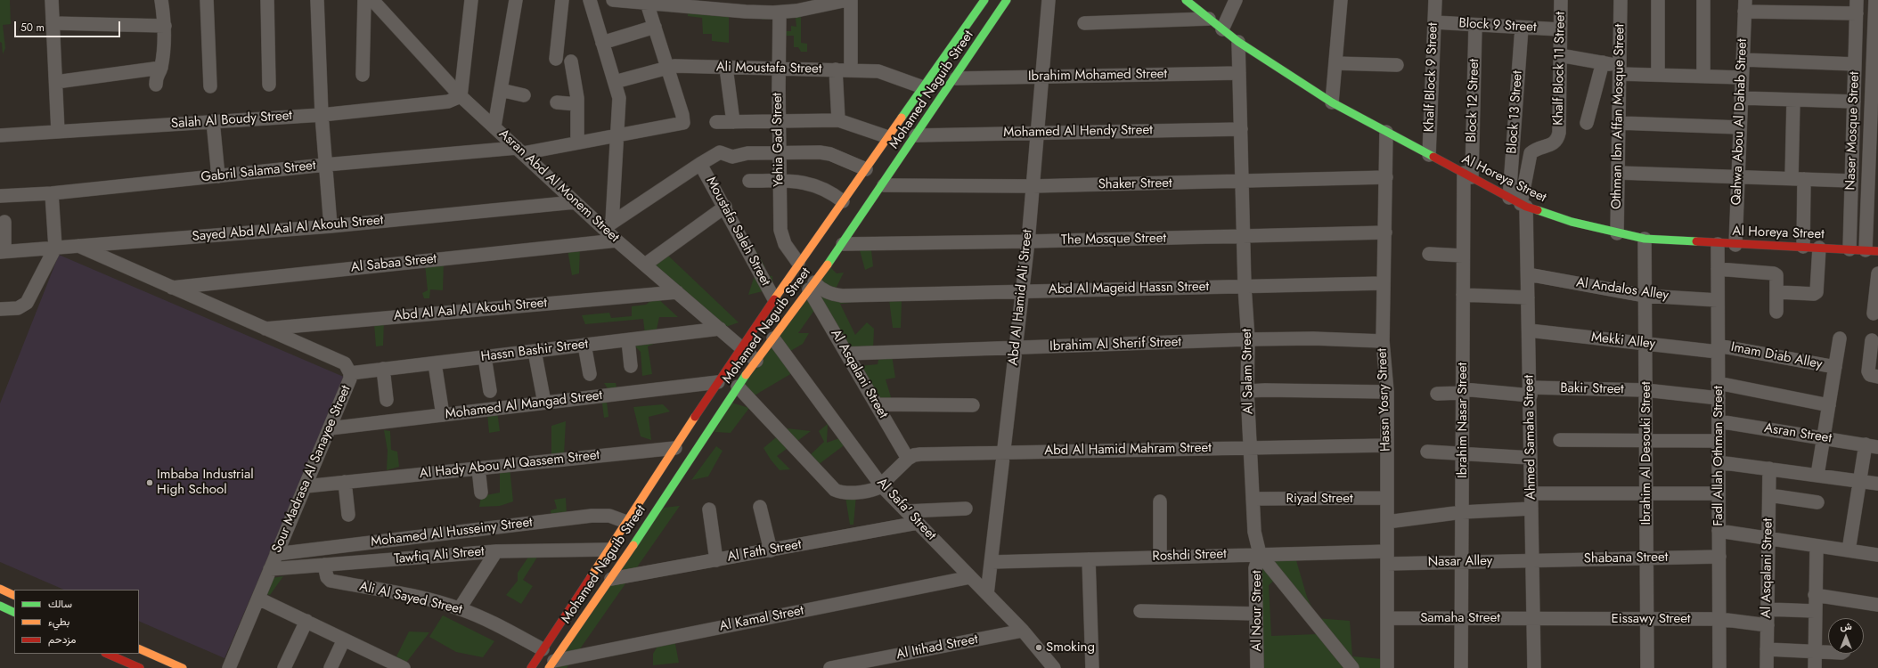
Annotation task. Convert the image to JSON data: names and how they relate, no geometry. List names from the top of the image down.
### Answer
{
  "streets": {
    "main road": ["Mohamed Naguib Street", "Al Horeya Street"],
    "street": [
      "Block 9 Street",
      "Ali Moustafa Street",
      "Khalf Block 11 Street",
      "Ibrahim Mohamed Street",
      "Khalf Block 9 Street",
      "Block 12 Street",
      "Block 13 Street",
      "Othman Ibn Affan Mosque Street",
      "Salah Al Boudy Street",
      "Qahwa Abou Al Dahab Street",
      "Naser Mosque Street",
      "Mohamed Al Hendy Street",
      "Yehia Gad Street",
      "Gabril Salama Street",
      "Shaker Street",
      "Asran Abd Al Monem Street",
      "Sayed Abd Al Aal Al Akouh Street",
      "Moustafa Saleh Street",
      "The Mosque Street",
      "Al Sabaa Street",
      "Abd Al Mageid Hassn Street",
      "Al Andalos Alley",
      "Abd Al Hamid Ali Street",
      "Abd Al Aal Al Akouh Street",
      "Mekki Alley",
      "Ibrahim Al Sherif Street",
      "Hassn Bashir Street",
      "Imam Diab Alley",
      "Al Salam Street",
      "Al Asqalani Street",
      "Bakir Street",
      "Hassn Yosry Street",
      "Mohamed Al Mangad Street",
      "Ibrahim Nasar Street",
      "Asran Street",
      "Ahmed Samaha Street",
      "Abd Al Hamid Mahram Street",
      "Ibrahim Al Desouki Street",
      "Fadl Allah Othman Street",
      "Al Hady Abou Al Qassem Street",
      "Sour Madrasa Al Sanayee Street",
      "Riyad Street",
      "Al Safa' Street",
      "Mohamed Al Husseiny Street",
      "Al Fath Street",
      "Tawfiq Ali Street",
      "Roshdi Street",
      "Shabana Street",
      "Nasar Alley",
      "Ali Al Sayed Street",
      "Al Nour Street",
      "Samaha Street",
      "Al Kamal Street",
      "Eissawy Street",
      "Al Itihad Street"
    ]
  },
  "crossings": [
    ["Block 9 Street", "Khalf Block 11 Street"],
    ["Block 9 Street", "Khalf Block 9 Street"],
    ["Block 9 Street", "Block 12 Street"],
    ["Block 9 Street", "Block 13 Street"],
    ["Ali Moustafa Street", "Mohamed Naguib Street"],
    ["Ali Moustafa Street", "Yehia Gad Street"],
    ["Ali Moustafa Street", "Gabril Salama Street"],
    ["Khalf Block 11 Street", "Block 13 Street"],
    ["Khalf Block 11 Street", "Al Horeya Street"],
    ["Khalf Block 11 Street", "Ahmed Samaha Street"],
    ["Ibrahim Mohamed Street", "Mohamed Naguib Street"],
    ["Ibrahim Mohamed Street", "Abd Al Hamid Ali Street"],
    ["Ibrahim Mohamed Street", "Al Salam Street"],
    ["Khalf Block 9 Street", "Al Horeya Street"],
    ["Mohamed Naguib Street", "Mohamed Al Hendy Street"],
    ["Mohamed Naguib Street", "Yehia Gad Street"],
    ["Mohamed Naguib Street", "Shaker Street"],
    ["Mohamed Naguib Street", "Asran Abd Al Monem Street"],
    ["Mohamed Naguib Street", "Moustafa Saleh Street"],
    ["Mohamed Naguib Street", "The Mosque Street"],
    ["Mohamed Naguib Street", "Abd Al Mageid Hassn Street"],
    ["Mohamed Naguib Street", "Al Asqalani Street"],
    ["Mohamed Naguib Street", "Mohamed Al Mangad Street"],
    ["Mohamed Naguib Street", "Al Hady Abou Al Qassem Street"],
    ["Mohamed Naguib Street", "Al Safa' Street"],
    ["Mohamed Naguib Street", "Mohamed Al Husseiny Street"],
    ["Mohamed Naguib Street", "Al Fath Street"],
    ["Mohamed Naguib Street", "Tawfiq Ali Street"],
    ["Mohamed Naguib Street", "Ali Al Sayed Street"],
    ["Mohamed Naguib Street", "Al Kamal Street"],
    ["Block 12 Street", "Al Horeya Street"],
    ["Block 12 Street", "Ibrahim Nasar Street"],
    ["Block 13 Street", "Al Horeya Street"],
    ["Block 13 Street", "Ahmed Samaha Street"],
    ["Othman Ibn Affan Mosque Street", "Al Horeya Street"],
    ["Salah Al Boudy Street", "Asran Abd Al Monem Street"],
    ["Qahwa Abou Al Dahab Street", "Al Horeya Street"],
    ["Naser Mosque Street", "Al Horeya Street"],
    ["Mohamed Al Hendy Street", "Abd Al Hamid Ali Street"],
    ["Mohamed Al Hendy Street", "Al Salam Street"],
    ["Gabril Salama Street", "Asran Abd Al Monem Street"],
    ["Al Horeya Street", "Al Salam Street"],
    ["Al Horeya Street", "Hassn Yosry Street"],
    ["Al Horeya Street", "Ibrahim Nasar Street"],
    ["Al Horeya Street", "Ahmed Samaha Street"],
    ["Al Horeya Street", "Ibrahim Al Desouki Street"],
    ["Al Horeya Street", "Fadl Allah Othman Street"],
    ["Shaker Street", "Abd Al Hamid Ali Street"],
    ["Shaker Street", "Al Salam Street"],
    ["Shaker Street", "Hassn Yosry Street"],
    ["Asran Abd Al Monem Street", "Sayed Abd Al Aal Al Akouh Street"],
    ["Asran Abd Al Monem Street", "Al Sabaa Street"],
    ["Asran Abd Al Monem Street", "Abd Al Aal Al Akouh Street"],
    ["Asran Abd Al Monem Street", "Hassn Bashir Street"],
    ["Sayed Abd Al Aal Al Akouh Street", "Sour Madrasa Al Sanayee Street"],
    ["The Mosque Street", "Abd Al Hamid Ali Street"],
    ["The Mosque Street", "Al Salam Street"],
    ["The Mosque Street", "Hassn Yosry Street"],
    ["Al Sabaa Street", "Sour Madrasa Al Sanayee Street"],
    ["Abd Al Mageid Hassn Street", "Abd Al Hamid Ali Street"],
    ["Abd Al Mageid Hassn Street", "Al Salam Street"],
    ["Abd Al Mageid Hassn Street", "Al Asqalani Street"],
    ["Abd Al Mageid Hassn Street", "Hassn Yosry Street"],
    ["Al Andalos Alley", "Ahmed Samaha Street"],
    ["Al Andalos Alley", "Ibrahim Al Desouki Street"],
    ["Al Andalos Alley", "Fadl Allah Othman Street"],
    ["Abd Al Hamid Ali Street", "Ibrahim Al Sherif Street"],
    ["Abd Al Hamid Ali Street", "Abd Al Hamid Mahram Street"],
    ["Abd Al Hamid Ali Street", "Al Safa' Street"],
    ["Abd Al Hamid Ali Street", "Roshdi Street"],
    ["Abd Al Aal Al Akouh Street", "Sour Madrasa Al Sanayee Street"],
    ["Mekki Alley", "Imam Diab Alley"],
    ["Mekki Alley", "Ahmed Samaha Street"],
    ["Mekki Alley", "Ibrahim Al Desouki Street"],
    ["Mekki Alley", "Fadl Allah Othman Street"],
    ["Ibrahim Al Sherif Street", "Al Salam Street"],
    ["Ibrahim Al Sherif Street", "Al Asqalani Street"],
    ["Ibrahim Al Sherif Street", "Hassn Yosry Street"],
    ["Hassn Bashir Street", "Sour Madrasa Al Sanayee Street"],
    ["Imam Diab Alley", "Fadl Allah Othman Street"],
    ["Al Salam Street", "Abd Al Hamid Mahram Street"],
    ["Al Salam Street", "Riyad Street"],
    ["Al Salam Street", "Roshdi Street"],
    ["Al Salam Street", "Al Nour Street"],
    ["Al Asqalani Street", "Abd Al Hamid Mahram Street"],
    ["Al Asqalani Street", "Eissawy Street"],
    ["Bakir Street", "Ibrahim Nasar Street"],
    ["Bakir Street", "Ahmed Samaha Street"],
    ["Bakir Street", "Ibrahim Al Desouki Street"],
    ["Bakir Street", "Fadl Allah Othman Street"],
    ["Hassn Yosry Street", "Abd Al Hamid Mahram Street"],
    ["Hassn Yosry Street", "Riyad Street"],
    ["Hassn Yosry Street", "Roshdi Street"],
    ["Hassn Yosry Street", "Nasar Alley"],
    ["Hassn Yosry Street", "Samaha Street"],
    ["Mohamed Al Mangad Street", "Sour Madrasa Al Sanayee Street"],
    ["Ibrahim Nasar Street", "Nasar Alley"],
    ["Ibrahim Nasar Street", "Samaha Street"],
    ["Asran Street", "Fadl Allah Othman Street"],
    ["Ahmed Samaha Street", "Shabana Street"],
    ["Ahmed Samaha Street", "Nasar Alley"],
    ["Ahmed Samaha Street", "Samaha Street"],
    ["Ahmed Samaha Street", "Eissawy Street"],
    ["Ibrahim Al Desouki Street", "Shabana Street"],
    ["Ibrahim Al Desouki Street", "Eissawy Street"],
    ["Fadl Allah Othman Street", "Shabana Street"],
    ["Fadl Allah Othman Street", "Eissawy Street"],
    ["Al Hady Abou Al Qassem Street", "Sour Madrasa Al Sanayee Street"],
    ["Sour Madrasa Al Sanayee Street", "Mohamed Al Husseiny Street"],
    ["Sour Madrasa Al Sanayee Street", "Tawfiq Ali Street"],
    ["Al Safa' Street", "Al Fath Street"],
    ["Al Safa' Street", "Al Kamal Street"],
    ["Al Safa' Street", "Al Itihad Street"],
    ["Tawfiq Ali Street", "Ali Al Sayed Street"],
    ["Roshdi Street", "Nasar Alley"],
    ["Roshdi Street", "Al Nour Street"],
    ["Shabana Street", "Nasar Alley"],
    ["Samaha Street", "Eissawy Street"]
  ],
  "places": ["Imbaba Industrial High School", "Smoking"],
  "legend": ["سالك", "بطيء", "مزدحم"],
  "scale_bar": "50 m",
  "north": "top"
}
